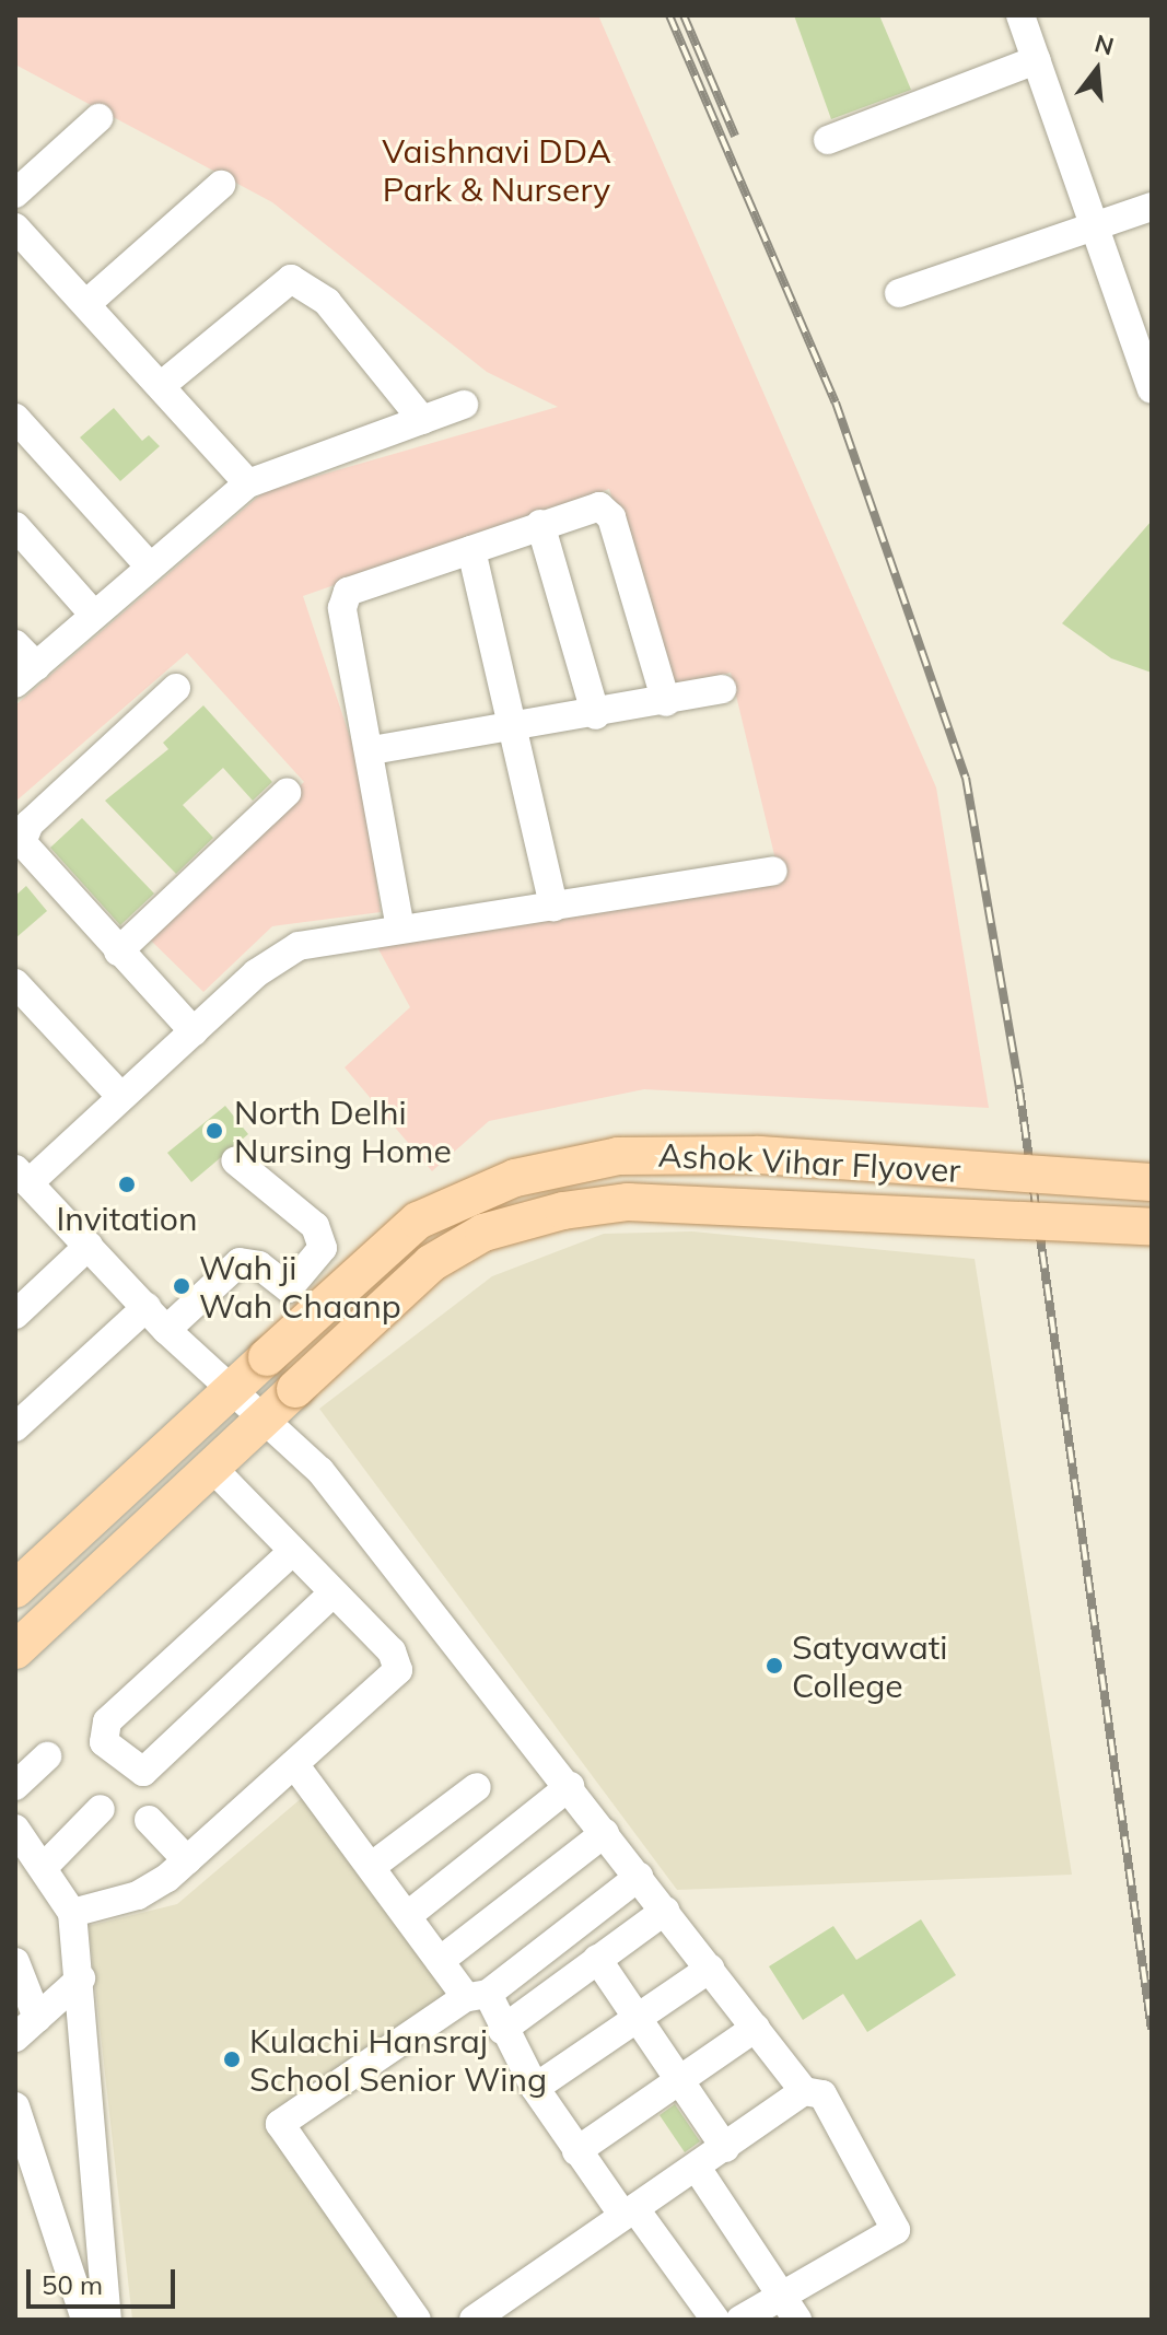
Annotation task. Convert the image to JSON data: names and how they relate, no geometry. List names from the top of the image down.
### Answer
{
  "streets": {
    "main road": ["Ashok Vihar Flyover"]
  },
  "parks": ["Vaishnavi DDA Park & Nursery"],
  "places": [
    "North Delhi Nursing Home",
    "Invitation",
    "Wah ji Wah Chaanp",
    "Satyawati College",
    "Kulachi Hansraj School Senior Wing"
  ],
  "scale_bar": "50 m",
  "north": "top"
}
